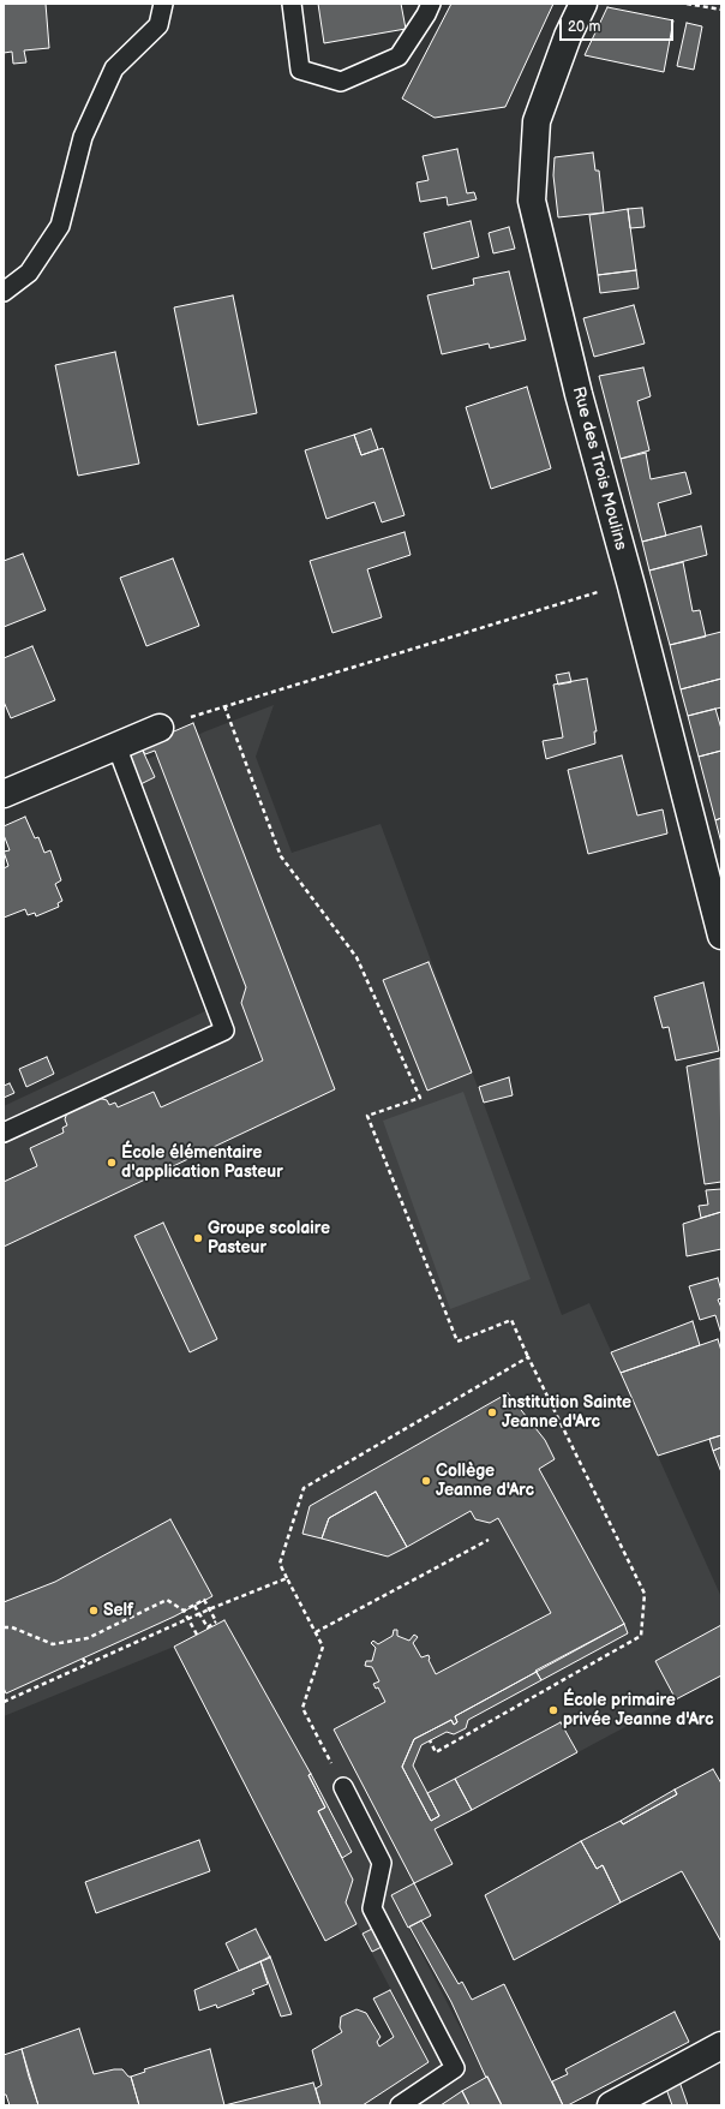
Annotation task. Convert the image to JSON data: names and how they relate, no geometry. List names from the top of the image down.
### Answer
{
  "streets": {
    "street": ["Rue des Trois Moulins"]
  },
  "places": [
    "École élémentaire d'application Pasteur",
    "Groupe scolaire Pasteur",
    "Institution Sainte Jeanne d'Arc",
    "Collège Jeanne d'Arc",
    "Self",
    "École primaire privée Jeanne d'Arc"
  ],
  "scale_bar": "20 m"
}
